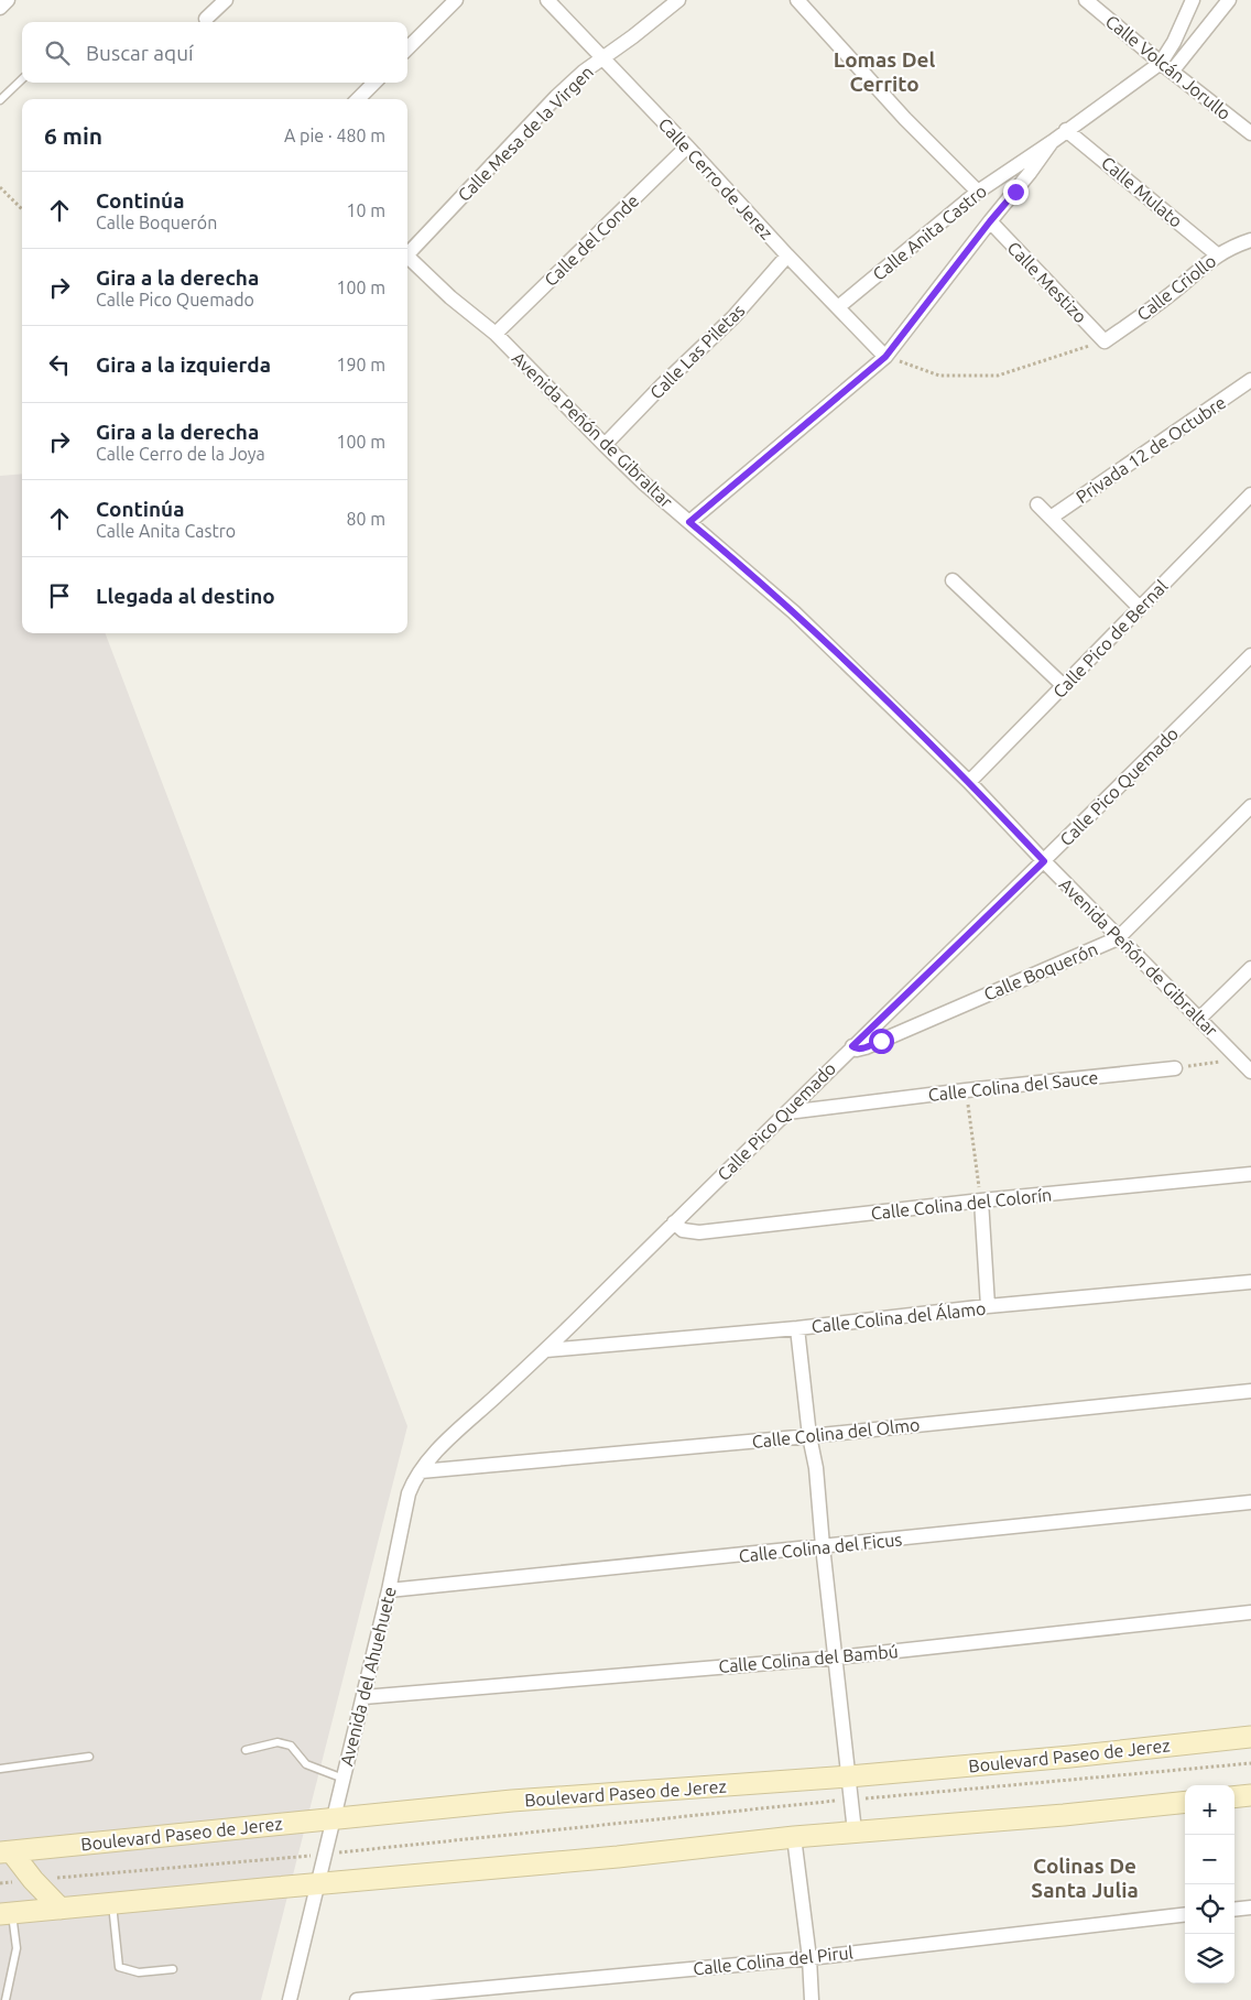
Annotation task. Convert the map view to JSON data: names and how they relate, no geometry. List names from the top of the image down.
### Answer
{
  "streets": {
    "main road": ["Boulevard Paseo de Jerez"],
    "street": [
      "Calle Volcán Jorullo",
      "Calle Mesa de la Virgen",
      "Calle Cerro de Jerez",
      "Calle Mulato",
      "Calle Anita Castro",
      "Calle del Conde",
      "Calle Mestizo",
      "Calle Criollo",
      "Calle Las Piletas",
      "Avenida Peñón de Gibraltar",
      "Privada 12 de Octubre",
      "Calle Pico de Bernal",
      "Calle Pico Quemado",
      "Calle Boquerón",
      "Calle Colina del Sauce",
      "Calle Colina del Colorín",
      "Calle Colina del Álamo",
      "Calle Colina del Olmo",
      "Calle Colina del Ficus",
      "Calle Colina del Bambú",
      "Avenida del Ahuehuete",
      "Calle Colina del Pirul"
    ]
  },
  "crossings": [
    ["Calle Volcán Jorullo", "Calle Anita Castro"],
    ["Calle Mesa de la Virgen", "Calle Cerro de Jerez"],
    ["Calle Cerro de Jerez", "Calle Anita Castro"],
    ["Calle Cerro de Jerez", "Calle del Conde"],
    ["Calle Cerro de Jerez", "Calle Las Piletas"],
    ["Calle Mulato", "Calle Anita Castro"],
    ["Calle Mulato", "Calle Criollo"],
    ["Calle Anita Castro", "Calle Mestizo"],
    ["Calle Anita Castro", "Avenida Peñón de Gibraltar"],
    ["Calle del Conde", "Avenida Peñón de Gibraltar"],
    ["Calle Mestizo", "Calle Criollo"],
    ["Calle Las Piletas", "Avenida Peñón de Gibraltar"],
    ["Avenida Peñón de Gibraltar", "Calle Pico de Bernal"],
    ["Avenida Peñón de Gibraltar", "Calle Pico Quemado"],
    ["Avenida Peñón de Gibraltar", "Calle Boquerón"],
    ["Calle Pico Quemado", "Calle Boquerón"],
    ["Calle Pico Quemado", "Calle Colina del Sauce"],
    ["Calle Pico Quemado", "Calle Colina del Colorín"],
    ["Calle Pico Quemado", "Calle Colina del Álamo"],
    ["Calle Pico Quemado", "Calle Colina del Olmo"],
    ["Calle Pico Quemado", "Avenida del Ahuehuete"],
    ["Calle Colina del Olmo", "Avenida del Ahuehuete"],
    ["Calle Colina del Ficus", "Avenida del Ahuehuete"],
    ["Calle Colina del Bambú", "Avenida del Ahuehuete"],
    ["Avenida del Ahuehuete", "Boulevard Paseo de Jerez"]
  ],
  "districts": ["Lomas Del Cerrito", "Colinas De Santa Julia"],
  "page": {
    "search": "Buscar aquí",
    "heading": ["6 min", "A pie · 480 m"],
    "list": [
      ["Continúa", "Calle Boquerón", "10 m"],
      ["Gira a la derecha", "Calle Pico Quemado", "100 m"],
      ["Gira a la izquierda", "190 m"],
      ["Gira a la derecha", "Calle Cerro de la Joya", "100 m"],
      ["Continúa", "Calle Anita Castro", "80 m"],
      "Llegada al destino"
    ],
    "map_buttons": ["+", "−"]
  }
}
